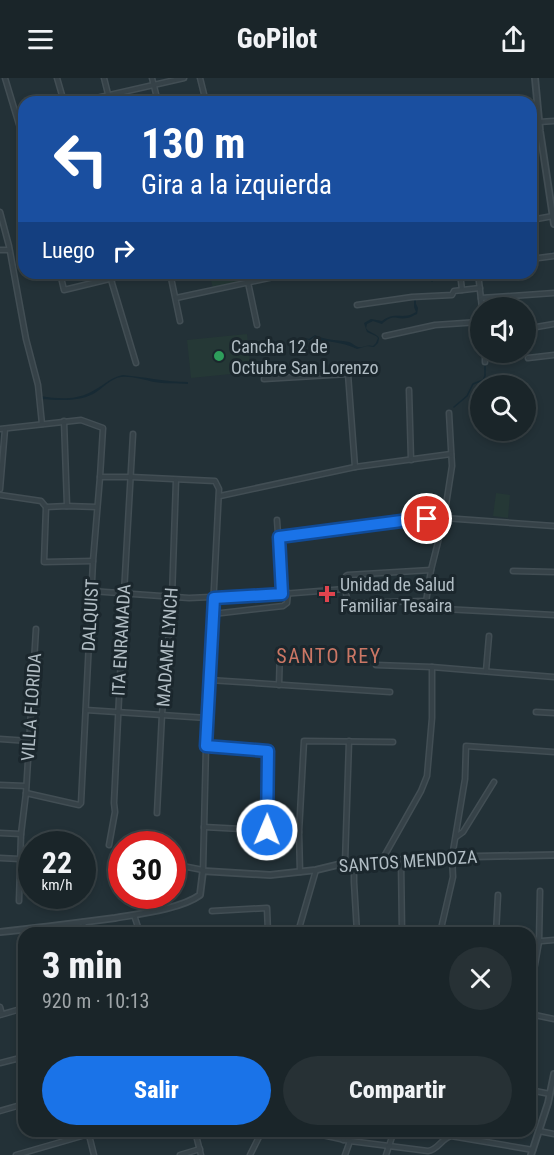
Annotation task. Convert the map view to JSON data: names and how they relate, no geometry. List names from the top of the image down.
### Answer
{
  "streets": {
    "street": [
      "DALQUIST",
      "ITA ENRAMADA",
      "MADAME LYNCH",
      "VILLA FLORIDA",
      "SANTOS MENDOZA"
    ]
  },
  "crossings": [
    ["DALQUIST", "VILLA FLORIDA"]
  ],
  "districts": ["SANTO REY"],
  "places": {
    "other": ["Cancha 12 de Octubre San Lorenzo"],
    "health": ["Unidad de Salud Familiar Tesaira"]
  },
  "page": {
    "header": "GoPilot",
    "turn": ["130 m", "Gira a la izquierda"],
    "then": "Luego",
    "speed": "22 km/h",
    "limit": "30",
    "heading": ["3 min", "920 m · 10:13"],
    "buttons": ["Salir", "Compartir"]
  }
}
